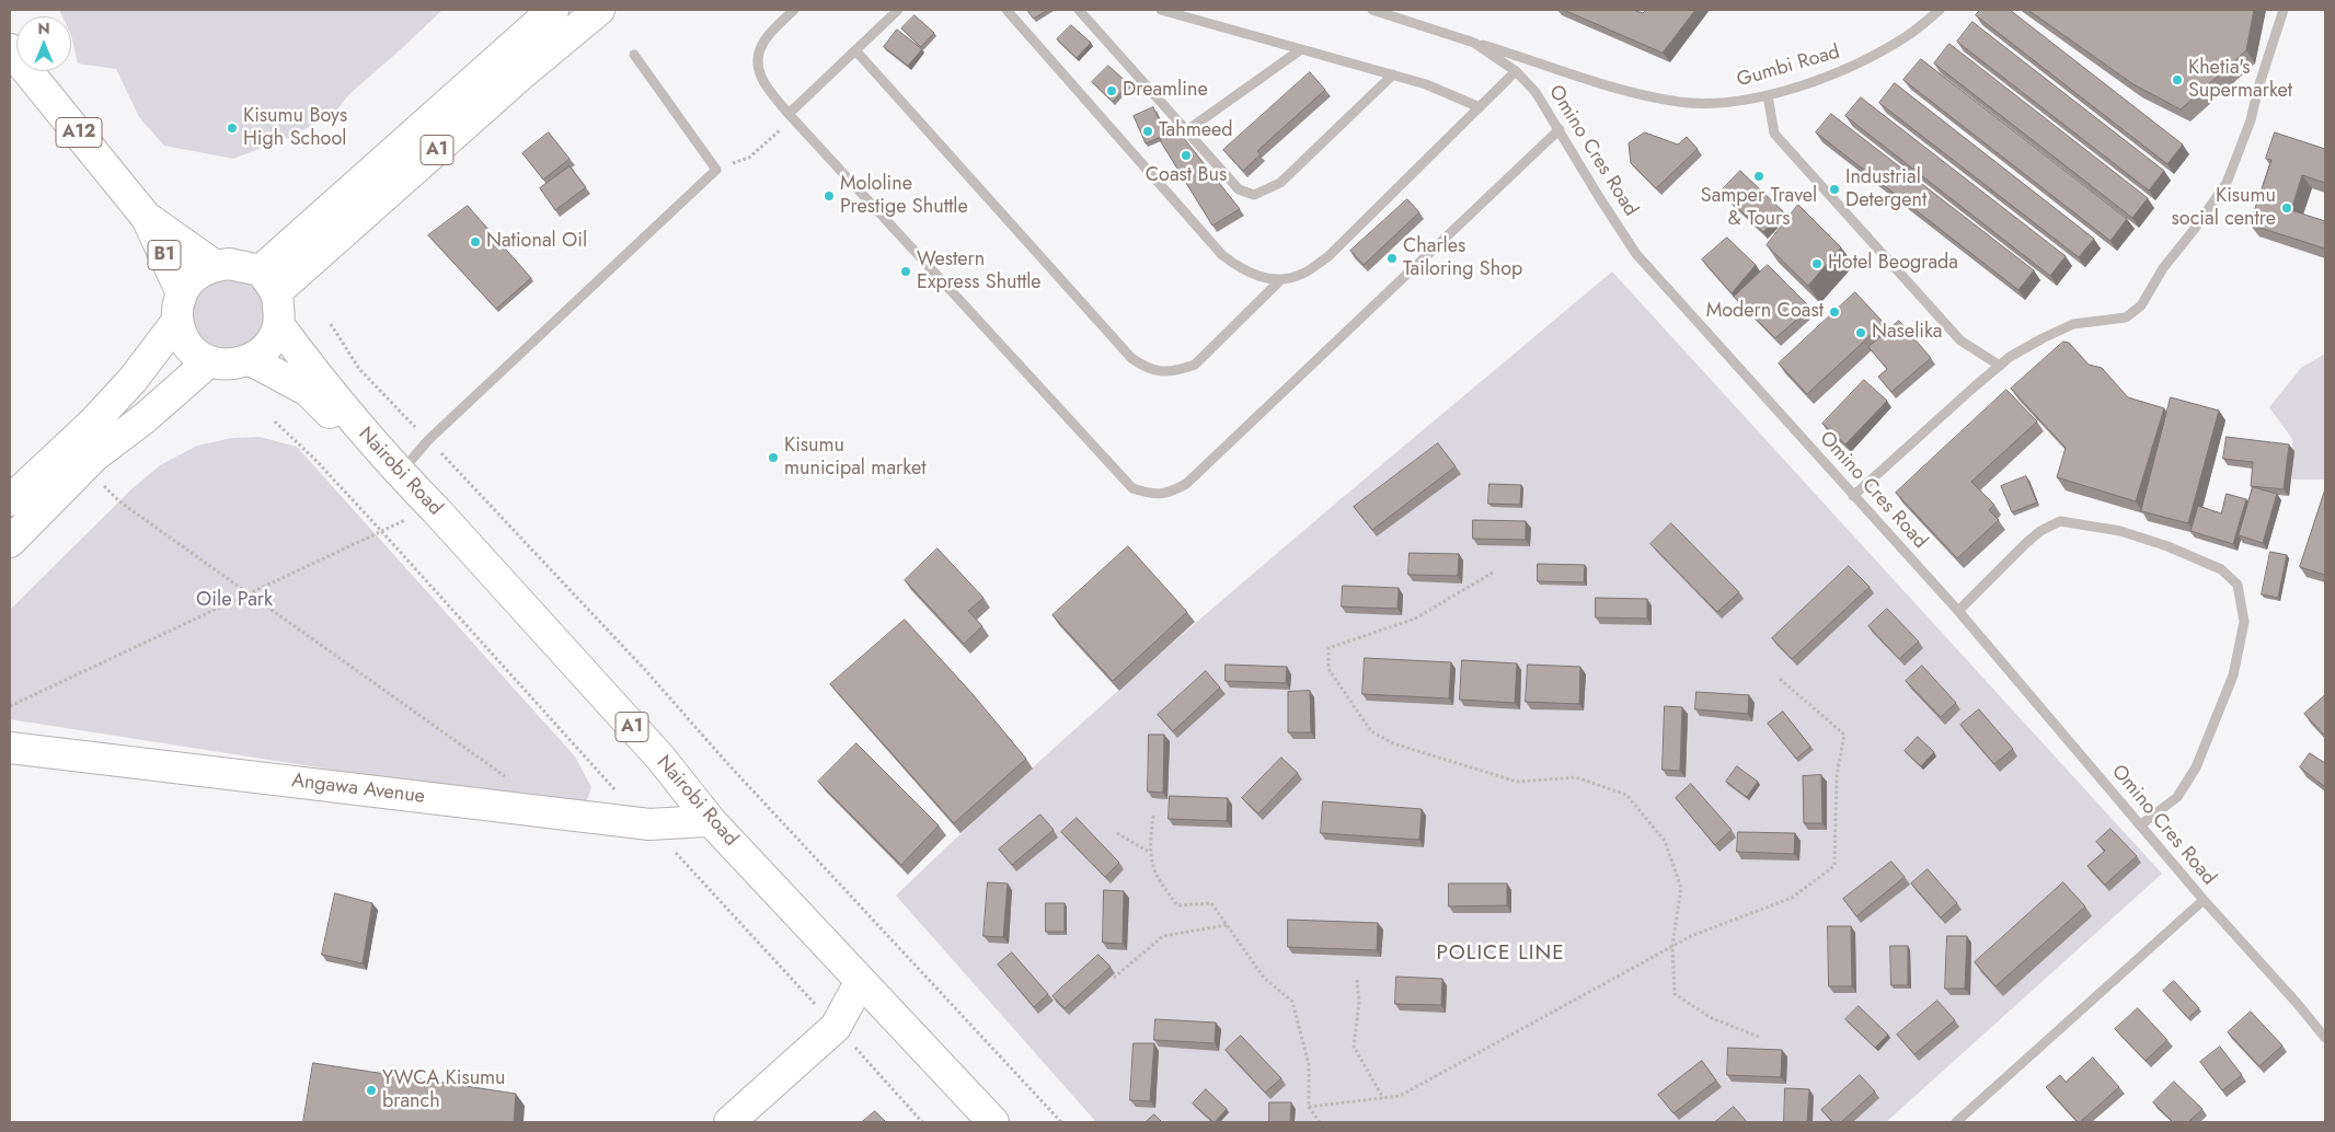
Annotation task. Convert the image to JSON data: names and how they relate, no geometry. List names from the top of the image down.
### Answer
{
  "streets": {
    "main road": [
      "A12",
      "A1",
      "B1",
      "Nairobi Road",
      "Angawa Avenue"
    ],
    "street": ["Gumbi Road", "Omino Cres Road"]
  },
  "crossings": [
    ["Gumbi Road", "Omino Cres Road"],
    ["A12", "B1"],
    ["A1", "B1"],
    ["A1", "Nairobi Road"],
    ["B1", "Nairobi Road"],
    ["Nairobi Road", "Angawa Avenue"]
  ],
  "districts": ["POLICE LINE"],
  "parks": ["Oile Park"],
  "places": [
    "Khetia's Supermarket",
    "Dreamline",
    "Kisumu Boys High School",
    "Tahmeed",
    "Coast Bus",
    "Samper Travel & Tours",
    "Industrial Detergent",
    "Mololine Prestige Shuttle",
    "Kisumu social centre",
    "National Oil",
    "Charles Tailoring Shop",
    "Hotel Beograda",
    "Western Express Shuttle",
    "Modern Coast",
    "Naselika",
    "Kisumu municipal market",
    "YWCA Kisumu branch"
  ],
  "north": "top"
}
